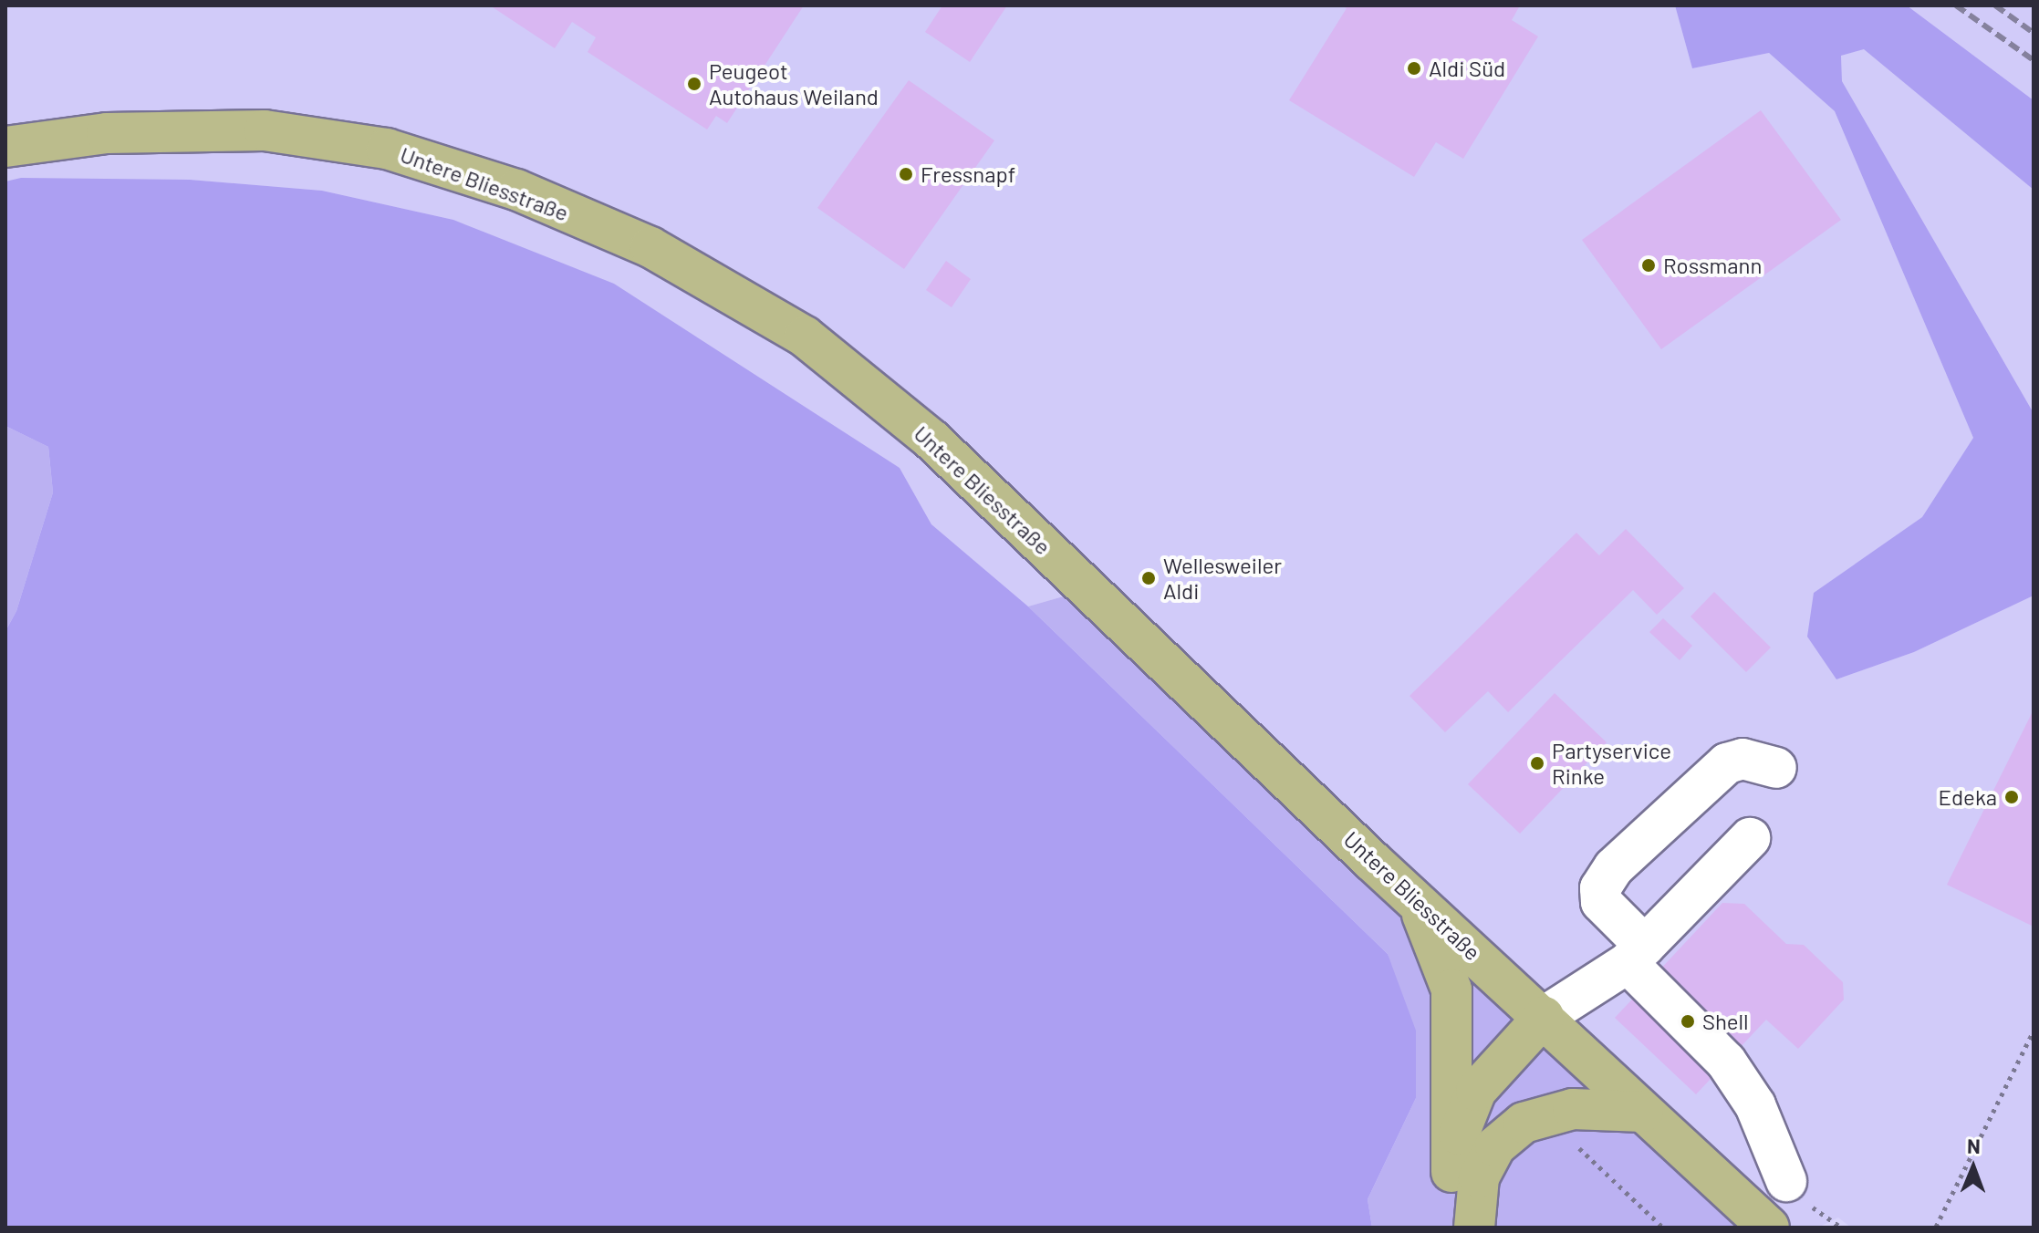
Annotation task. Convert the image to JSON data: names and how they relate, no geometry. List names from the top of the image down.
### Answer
{
  "streets": {
    "main road": ["Untere Bliesstraße"]
  },
  "places": [
    "Aldi Süd",
    "Peugeot Autohaus Weiland",
    "Fressnapf",
    "Rossmann",
    "Wellesweiler Aldi",
    "Partyservice Rinke",
    "Edeka",
    "Shell"
  ],
  "north": "top"
}
